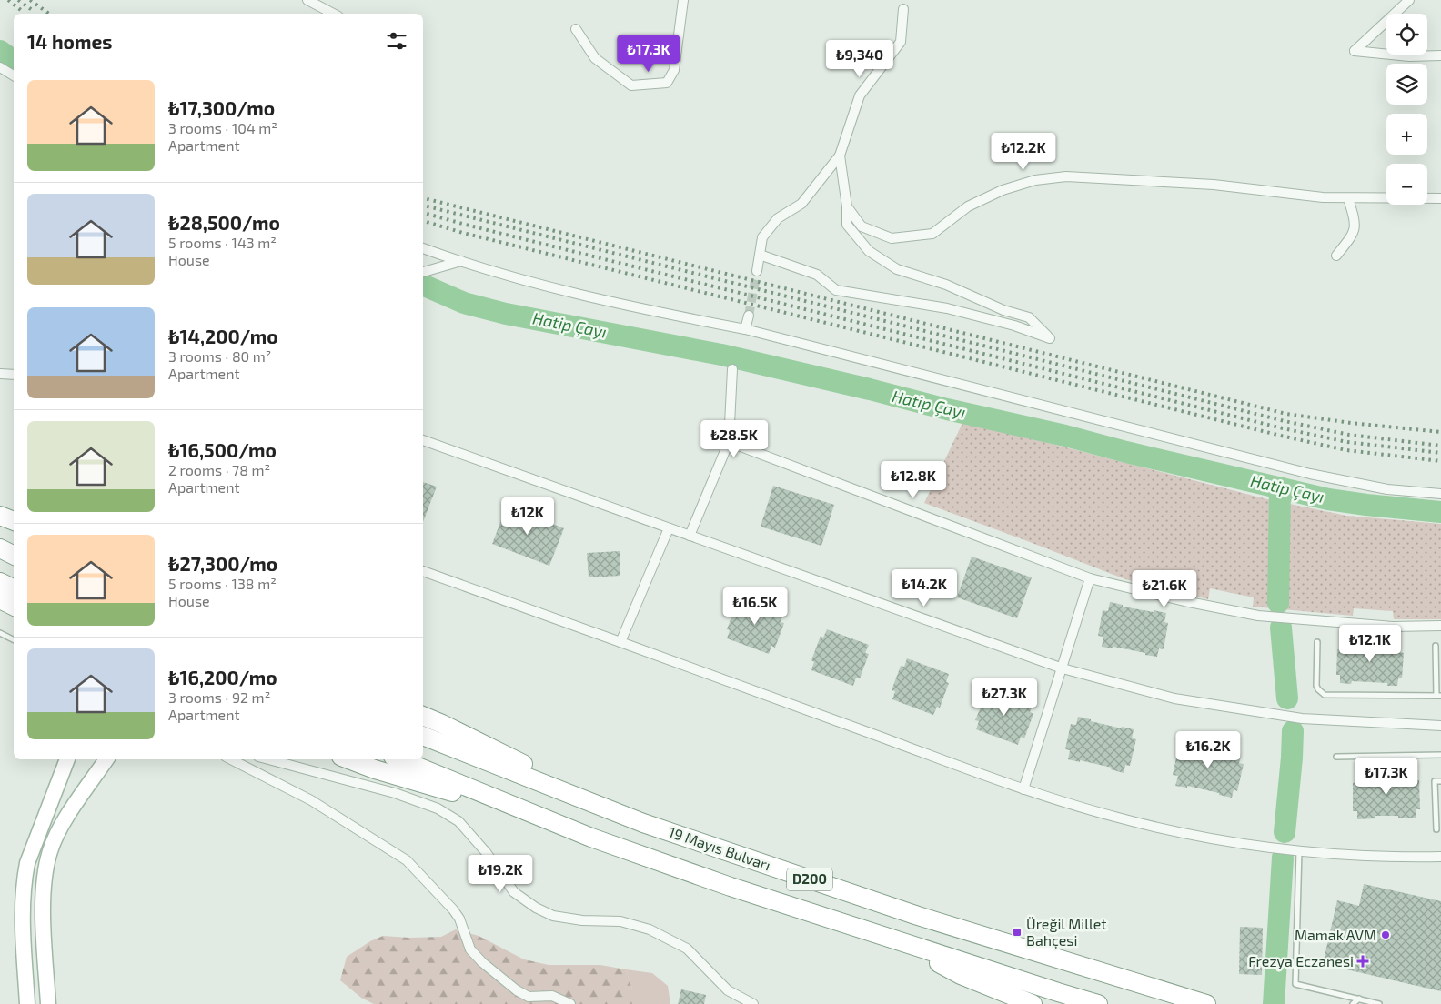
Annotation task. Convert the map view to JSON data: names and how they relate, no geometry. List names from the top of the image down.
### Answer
{
  "streets": {
    "highway": ["19 Mayıs Bulvarı", "D200"]
  },
  "water": ["Hatip Çayı"],
  "places": {
    "transit": ["Üreğil Millet Bahçesi"],
    "other": ["Mamak AVM"],
    "health": ["Frezya Eczanesi"]
  },
  "page": {
    "map_buttons": ["+", "−"],
    "heading": "14 homes",
    "price": [
      "₺17.3K",
      "₺9,340",
      "₺12.2K",
      "₺28.5K",
      "₺12.8K",
      "₺12K",
      "₺14.2K",
      "₺21.6K",
      "₺16.5K",
      "₺12.1K",
      "₺27.3K",
      "₺16.2K",
      "₺17.3K",
      "₺19.2K"
    ],
    "list": [
      {
        "name": "₺17,300/mo",
        "note": "3 rooms · 104 m² · Apartment"
      },
      {
        "name": "₺28,500/mo",
        "note": "5 rooms · 143 m² · House"
      },
      {
        "name": "₺14,200/mo",
        "note": "3 rooms · 80 m² · Apartment"
      },
      {
        "name": "₺16,500/mo",
        "note": "2 rooms · 78 m² · Apartment"
      },
      {
        "name": "₺27,300/mo",
        "note": "5 rooms · 138 m² · House"
      },
      {
        "name": "₺16,200/mo",
        "note": "3 rooms · 92 m² · Apartment"
      }
    ]
  }
}
